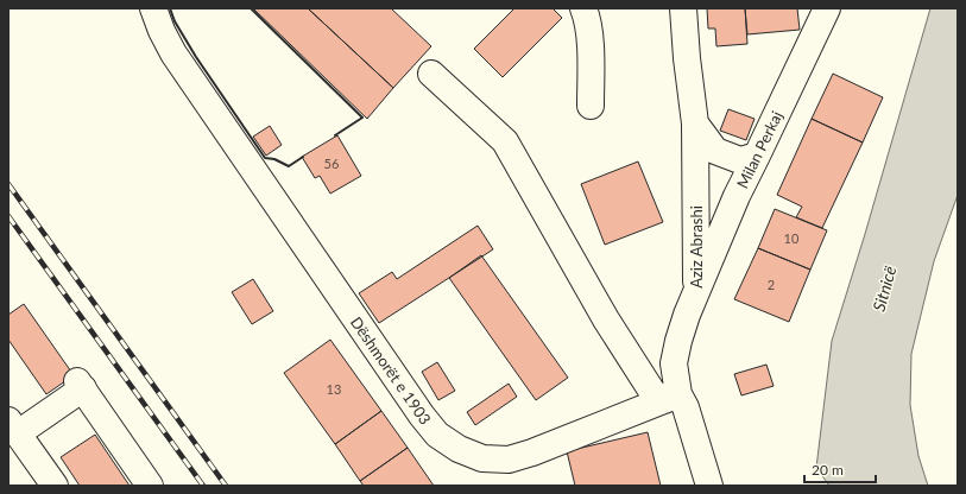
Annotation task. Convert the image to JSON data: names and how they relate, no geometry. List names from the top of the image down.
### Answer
{
  "streets": {
    "street": ["Milan Perkaj", "Aziz Abrashi", "Dëshmorët e 1903"]
  },
  "crossings": [
    ["Milan Perkaj", "Aziz Abrashi"],
    ["Aziz Abrashi", "Dëshmorët e 1903"]
  ],
  "water": ["Sitnicë"],
  "house_numbers": [
    "56",
    "10",
    "2",
    "13"
  ],
  "scale_bar": "20 m"
}
